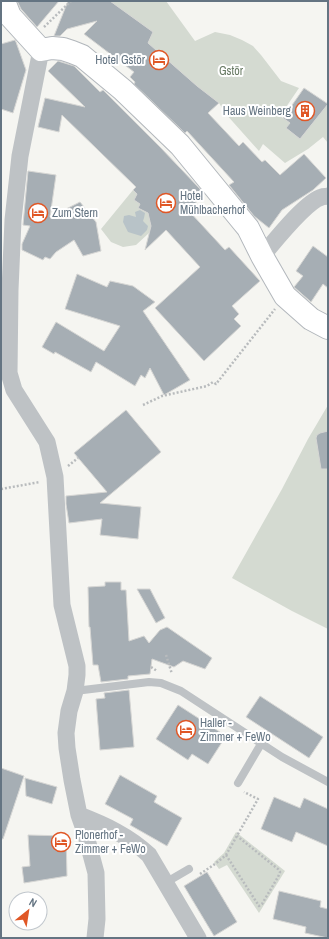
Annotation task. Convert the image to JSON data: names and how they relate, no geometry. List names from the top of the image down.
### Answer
{
  "parks": ["Gstör"],
  "places": {
    "hotel": [
      "Hotel Gstör",
      "Hotel Mühlbacherhof",
      "Zum Stern",
      "Haller - Zimmer + FeWo",
      "Plonerhof - Zimmer + FeWo"
    ],
    "building": ["Haus Weinberg"]
  },
  "north": "top right"
}
